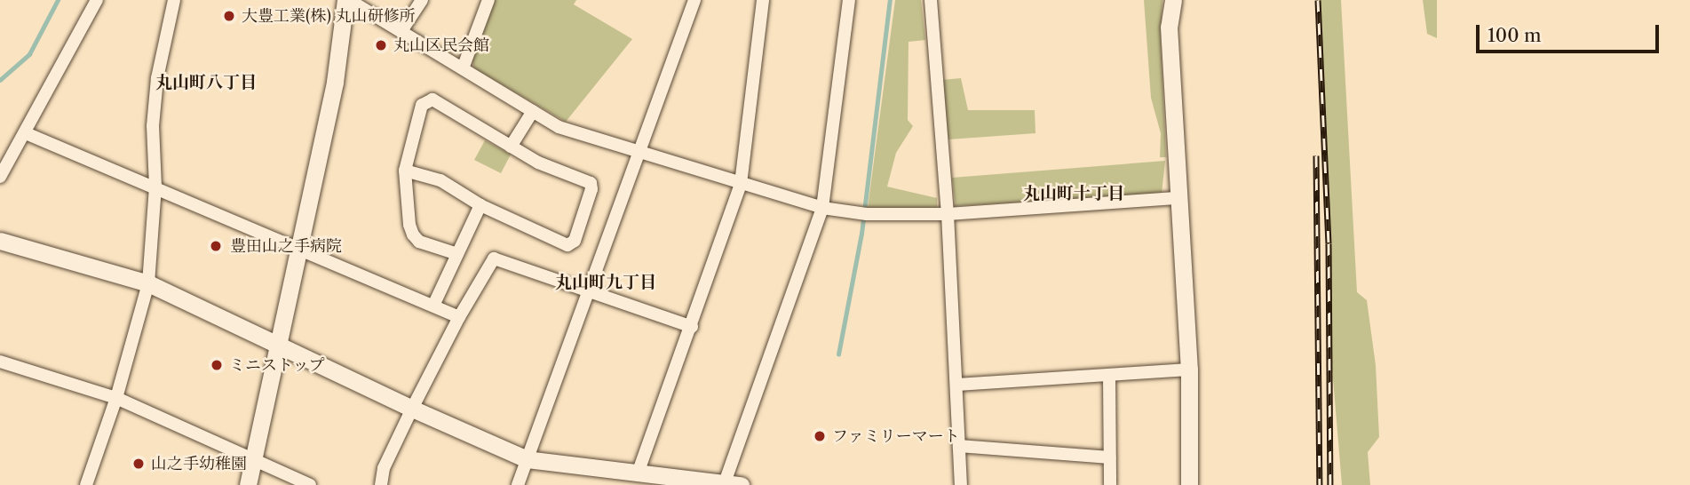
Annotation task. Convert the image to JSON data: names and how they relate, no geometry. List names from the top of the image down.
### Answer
{
  "districts": ["丸山町八丁目", "丸山町十丁目", "丸山町九丁目"],
  "places": [
    "大豊工業(株) 丸山研修所",
    "丸山区民会館",
    "豊田山之手病院",
    "ミニストップ",
    "ファミリーマート",
    "山之手幼稚園"
  ],
  "scale_bar": "100 m"
}
